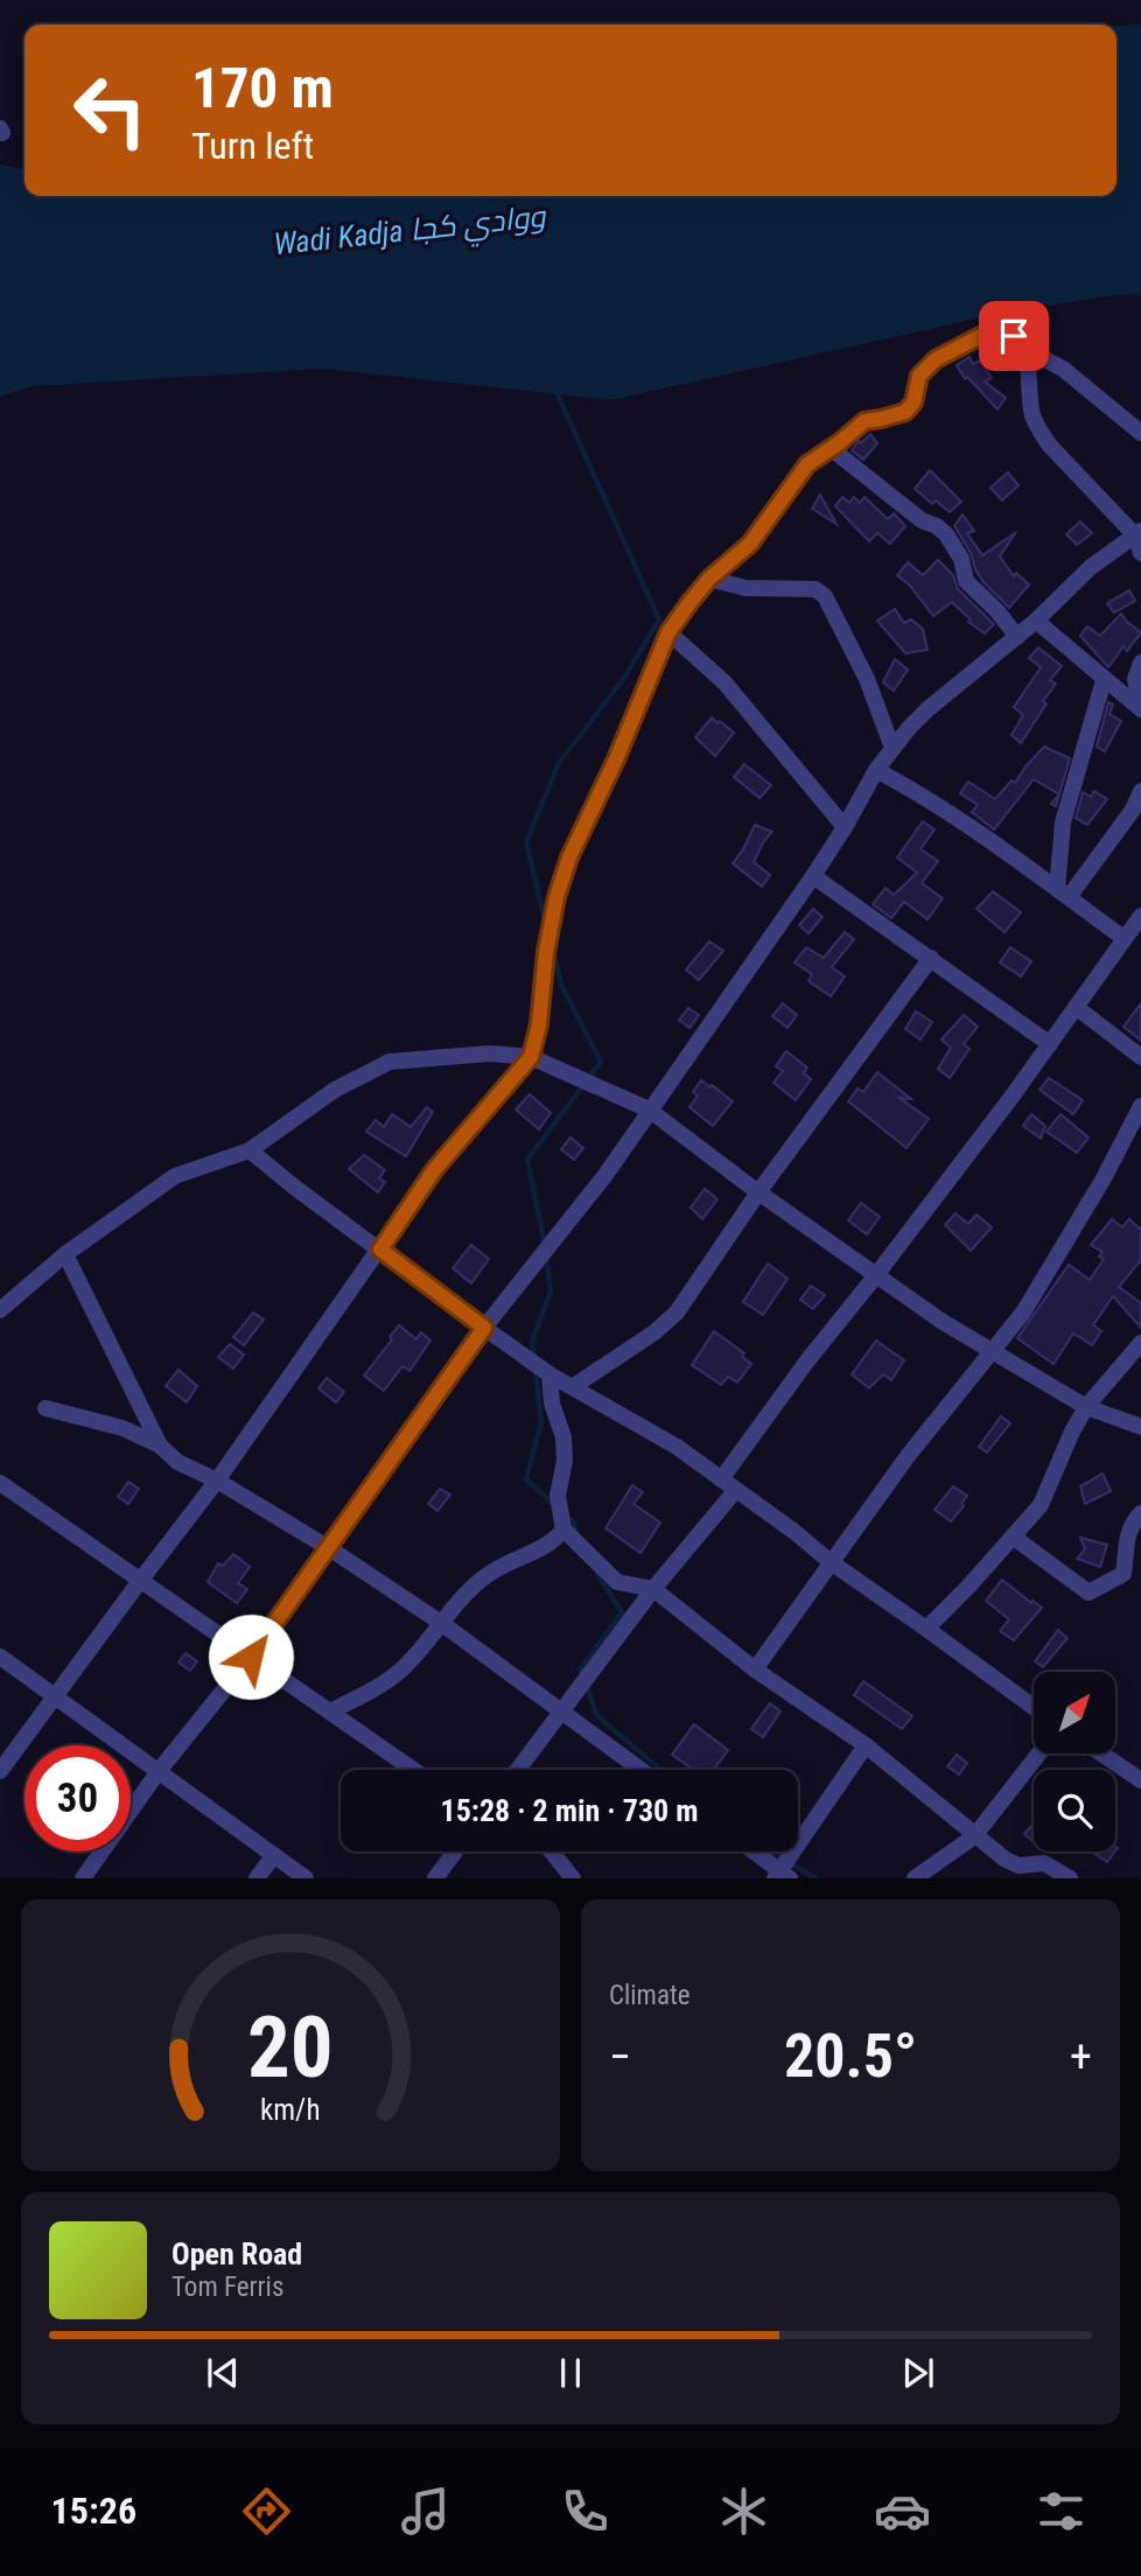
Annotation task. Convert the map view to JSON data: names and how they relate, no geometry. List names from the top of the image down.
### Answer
{
  "water": ["Wadi Kadja ووادي كجا"],
  "north": "top right",
  "page": {
    "turn": ["170 m", "Turn left"],
    "limit": "30",
    "trip": "15:28 · 2 min · 730 m",
    "tile": "Climate",
    "heat": ["−", "20.5°", "+"],
    "song": ["Open Road", "Tom Ferris"],
    "tabs": "15:26",
    "gauge": ["20", "km/h"]
  }
}
